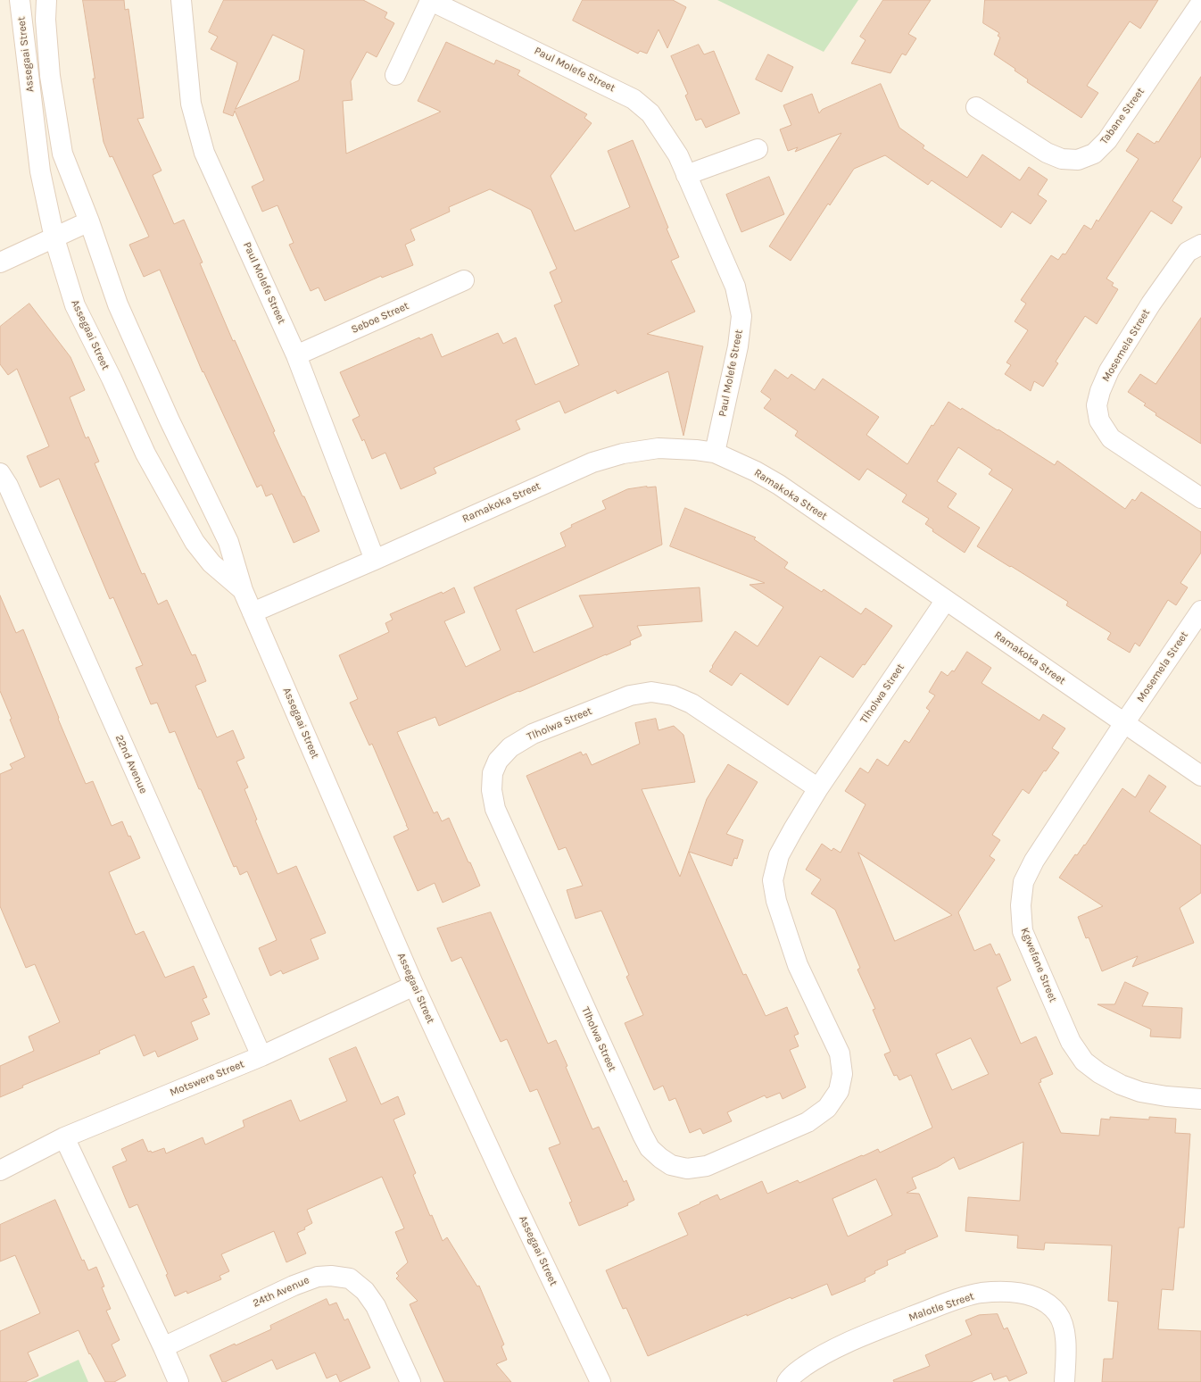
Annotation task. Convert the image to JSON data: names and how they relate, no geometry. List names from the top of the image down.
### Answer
{
  "streets": {
    "street": [
      "Assegaai Street",
      "Paul Molefe Street",
      "Tabane Street",
      "Seboe Street",
      "Mosemela Street",
      "Ramakoka Street",
      "Tlholwa Street",
      "22nd Avenue",
      "Kgwefane Street",
      "Motswere Street",
      "24th Avenue",
      "Malotle Street"
    ]
  },
  "crossings": [
    ["Assegaai Street", "Ramakoka Street"],
    ["Assegaai Street", "Motswere Street"],
    ["Paul Molefe Street", "Seboe Street"],
    ["Paul Molefe Street", "Ramakoka Street"],
    ["Mosemela Street", "Ramakoka Street"],
    ["Mosemela Street", "Kgwefane Street"],
    ["Ramakoka Street", "Tlholwa Street"],
    ["Ramakoka Street", "Kgwefane Street"],
    ["22nd Avenue", "Motswere Street"]
  ]
}
